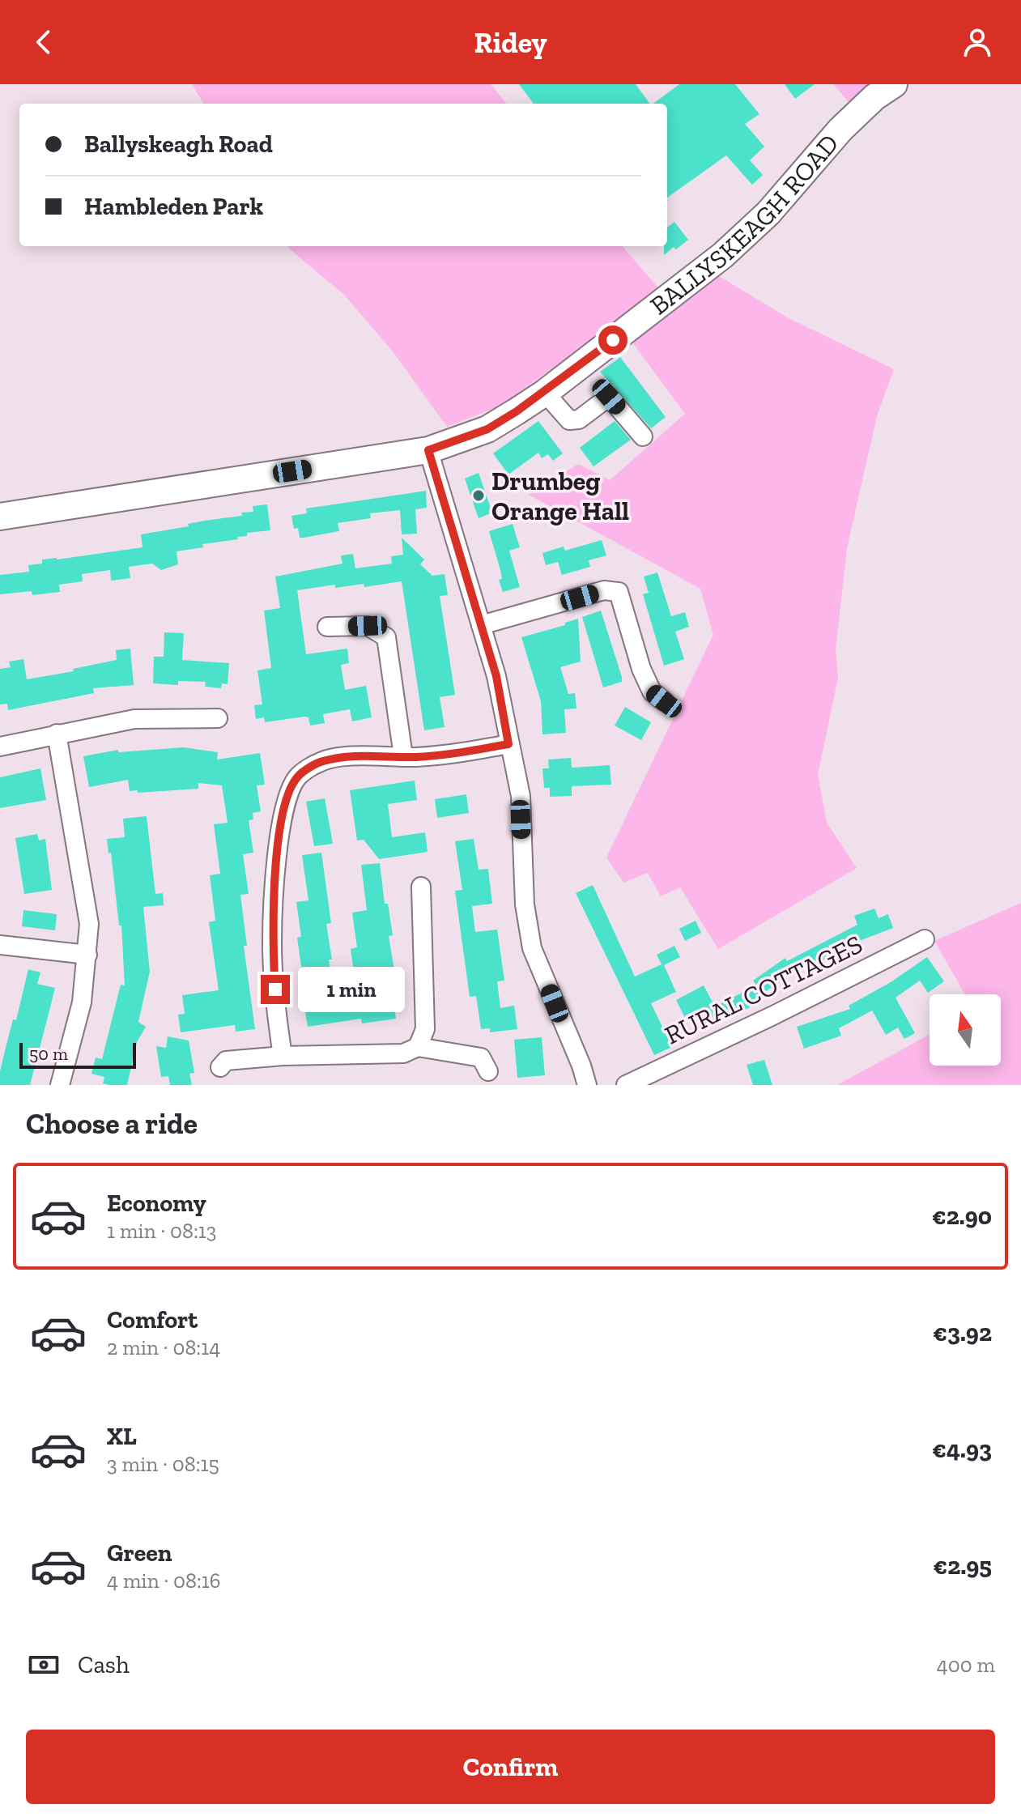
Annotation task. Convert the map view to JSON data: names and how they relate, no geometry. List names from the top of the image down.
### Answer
{
  "streets": {
    "main road": ["BALLYSKEAGH ROAD"],
    "street": ["RURAL COTTAGES"]
  },
  "places": ["Drumbeg Orange Hall"],
  "scale_bar": "50 m",
  "north": "top",
  "page": {
    "header": "Ridey",
    "banner": ["Ballyskeagh Road", "Hambleden Park"],
    "bubble": "1 min",
    "scale": "50 m",
    "heading": "Choose a ride",
    "list": [
      {
        "name": "Economy",
        "note": "1 min · 08:13",
        "value": "€2.90"
      },
      {
        "name": "Comfort",
        "note": "2 min · 08:14",
        "value": "€3.92"
      },
      {
        "name": "XL",
        "note": "3 min · 08:15",
        "value": "€4.93"
      },
      {
        "name": "Green",
        "note": "4 min · 08:16",
        "value": "€2.95"
      }
    ],
    "pay": ["Cash", "400 m"],
    "buttons": "Confirm"
  }
}
